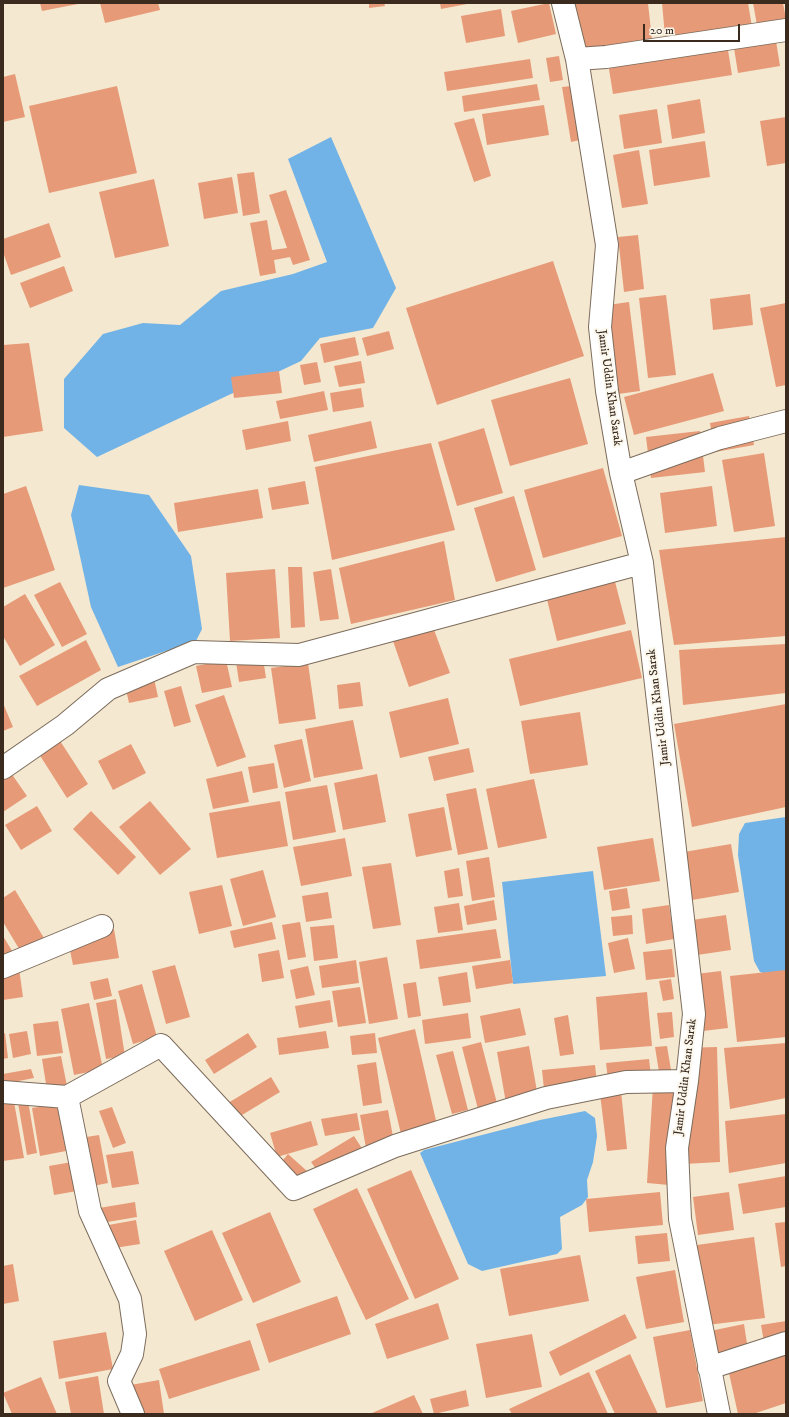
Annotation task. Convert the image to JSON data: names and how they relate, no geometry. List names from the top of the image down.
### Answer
{
  "streets": {
    "street": ["Jamir Uddin Khan Sarak"]
  },
  "scale_bar": "20 m"
}
